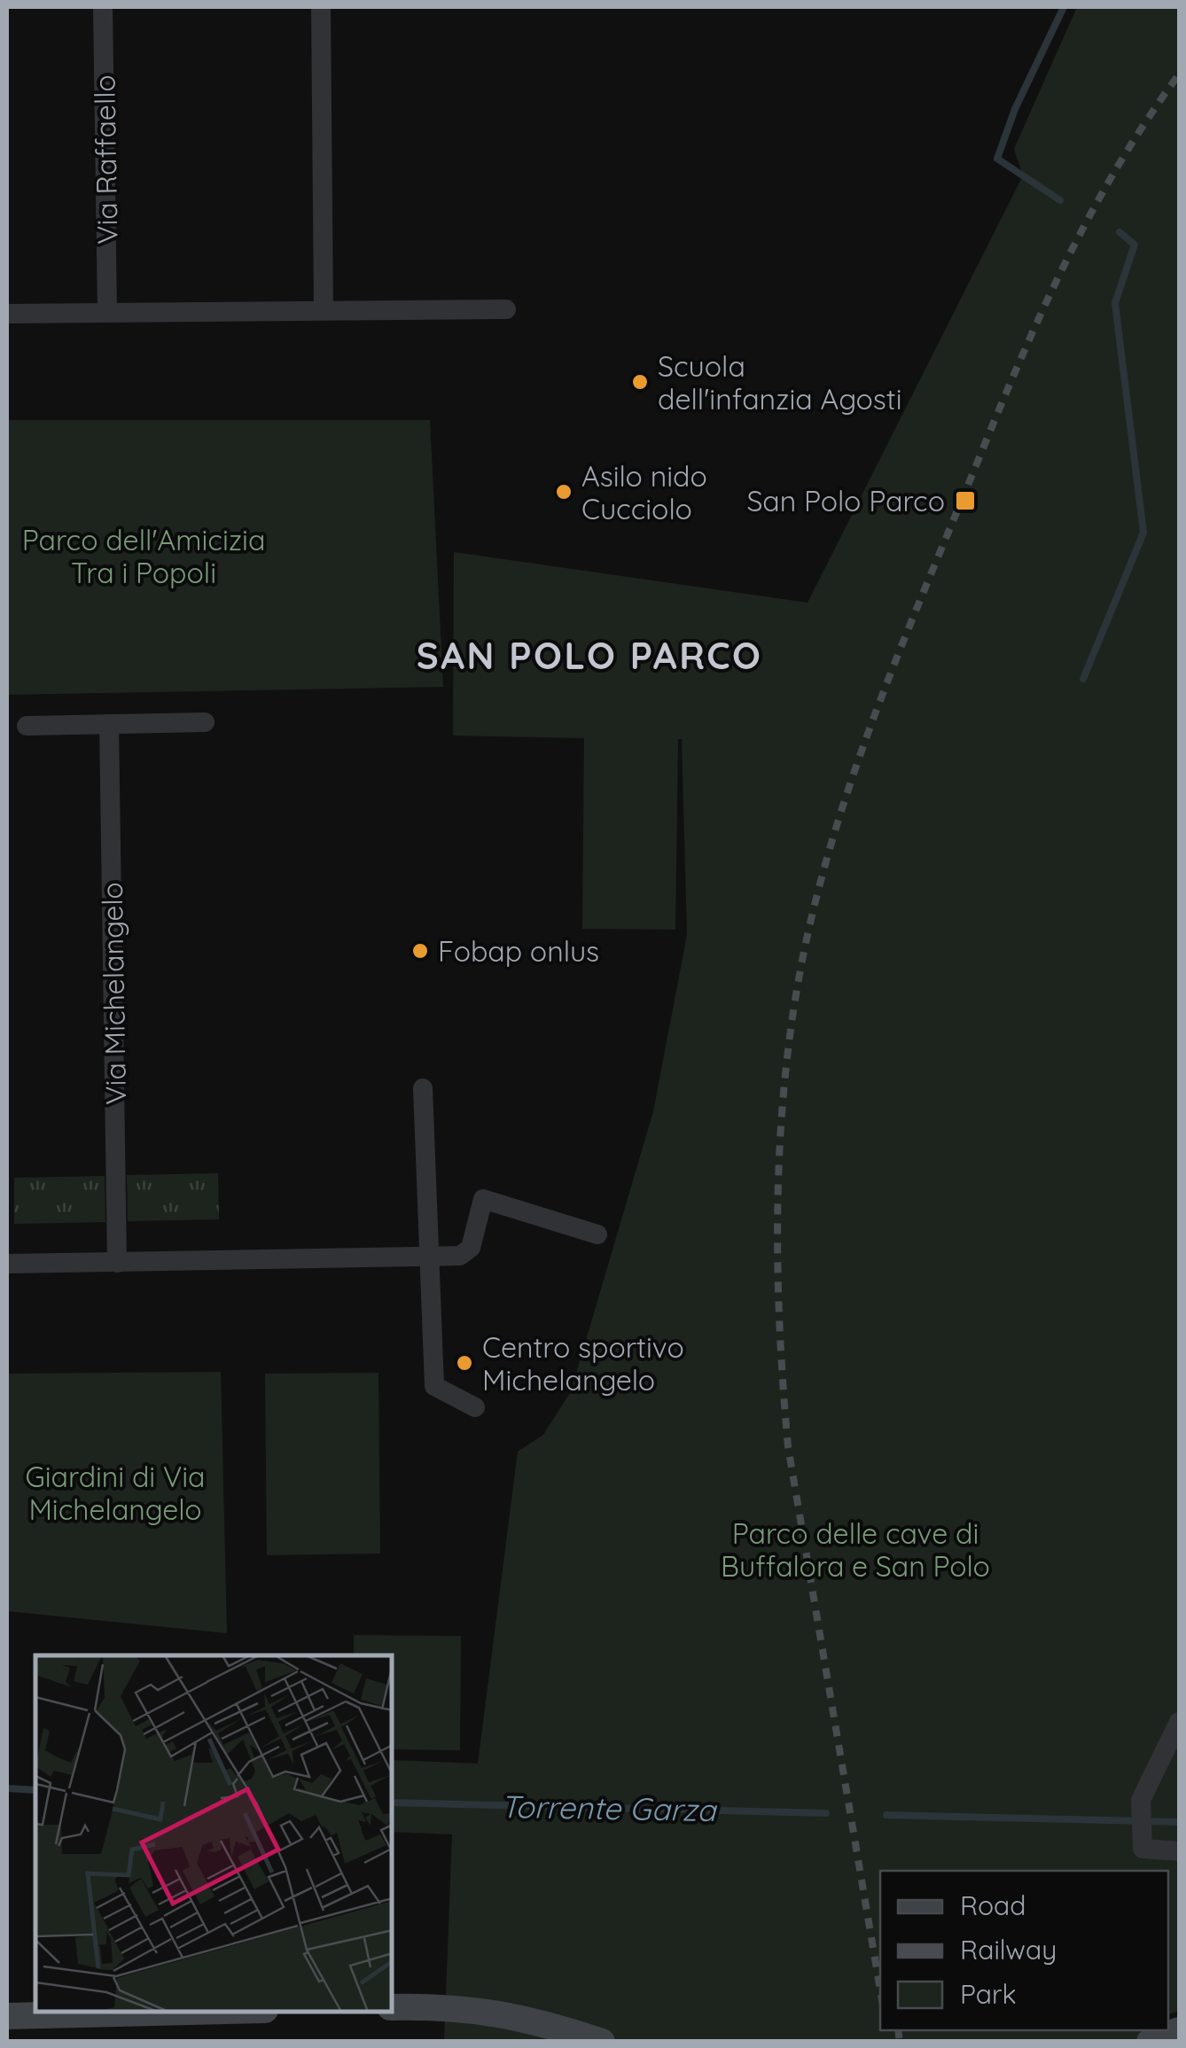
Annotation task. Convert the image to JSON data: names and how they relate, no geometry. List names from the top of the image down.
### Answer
{
  "streets": {
    "street": ["Via Raffaello", "Via Michelangelo"]
  },
  "districts": ["SAN POLO PARCO"],
  "water": ["Torrente Garza"],
  "parks": ["Parco dell'Amicizia Tra i Popoli", "Giardini di Via Michelangelo", "Parco delle cave di Buffalora e San Polo"],
  "places": {
    "other": [
      "Scuola dell'infanzia Agosti",
      "Asilo nido Cucciolo",
      "Fobap onlus",
      "Centro sportivo Michelangelo"
    ],
    "transit": ["San Polo Parco"]
  },
  "legend": ["Road", "Railway", "Park"]
}
